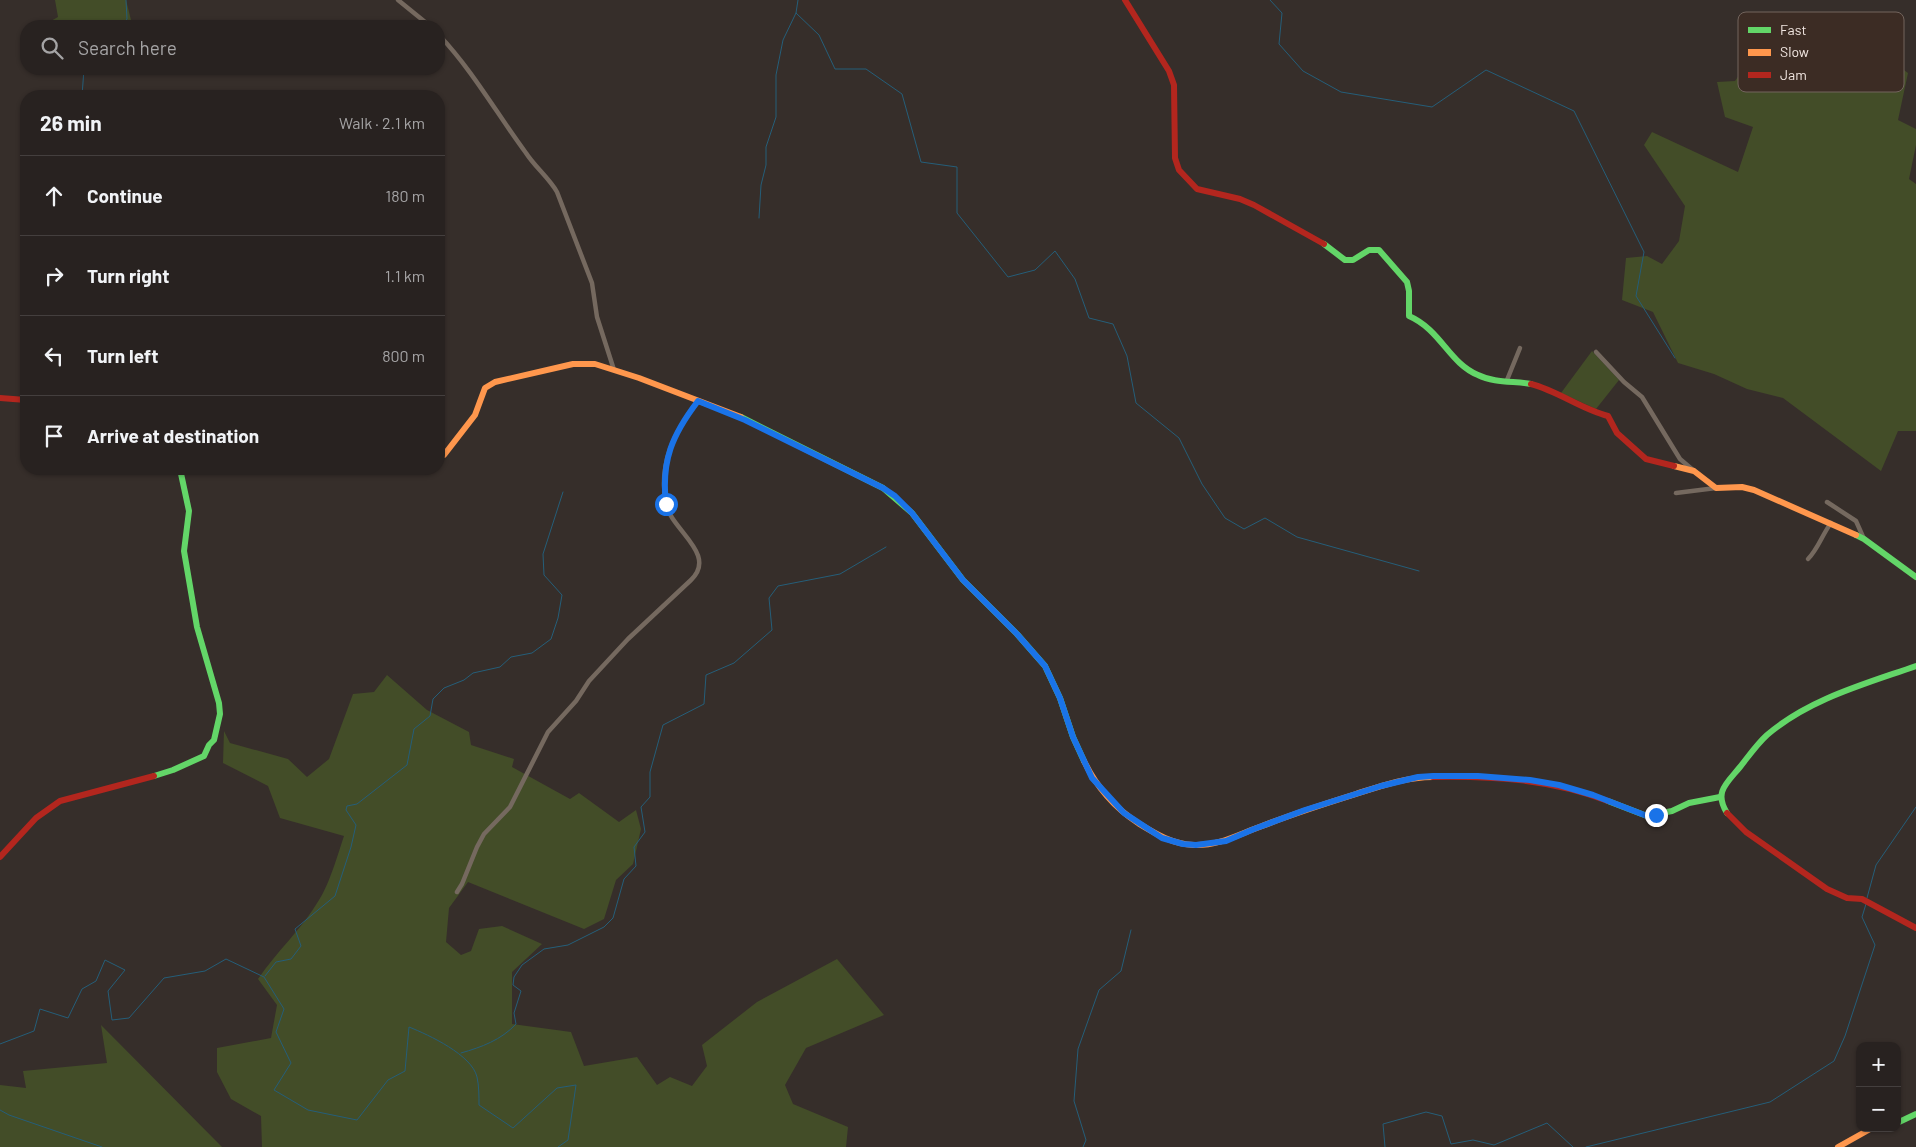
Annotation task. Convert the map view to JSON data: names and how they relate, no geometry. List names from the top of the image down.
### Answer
{
  "legend": ["Fast", "Slow", "Jam"],
  "page": {
    "search": "Search here",
    "heading": ["26 min", "Walk · 2.1 km"],
    "list": [
      ["Continue", "180 m"],
      ["Turn right", "1.1 km"],
      ["Turn left", "800 m"],
      "Arrive at destination"
    ],
    "map_buttons": ["+", "−"]
  }
}
